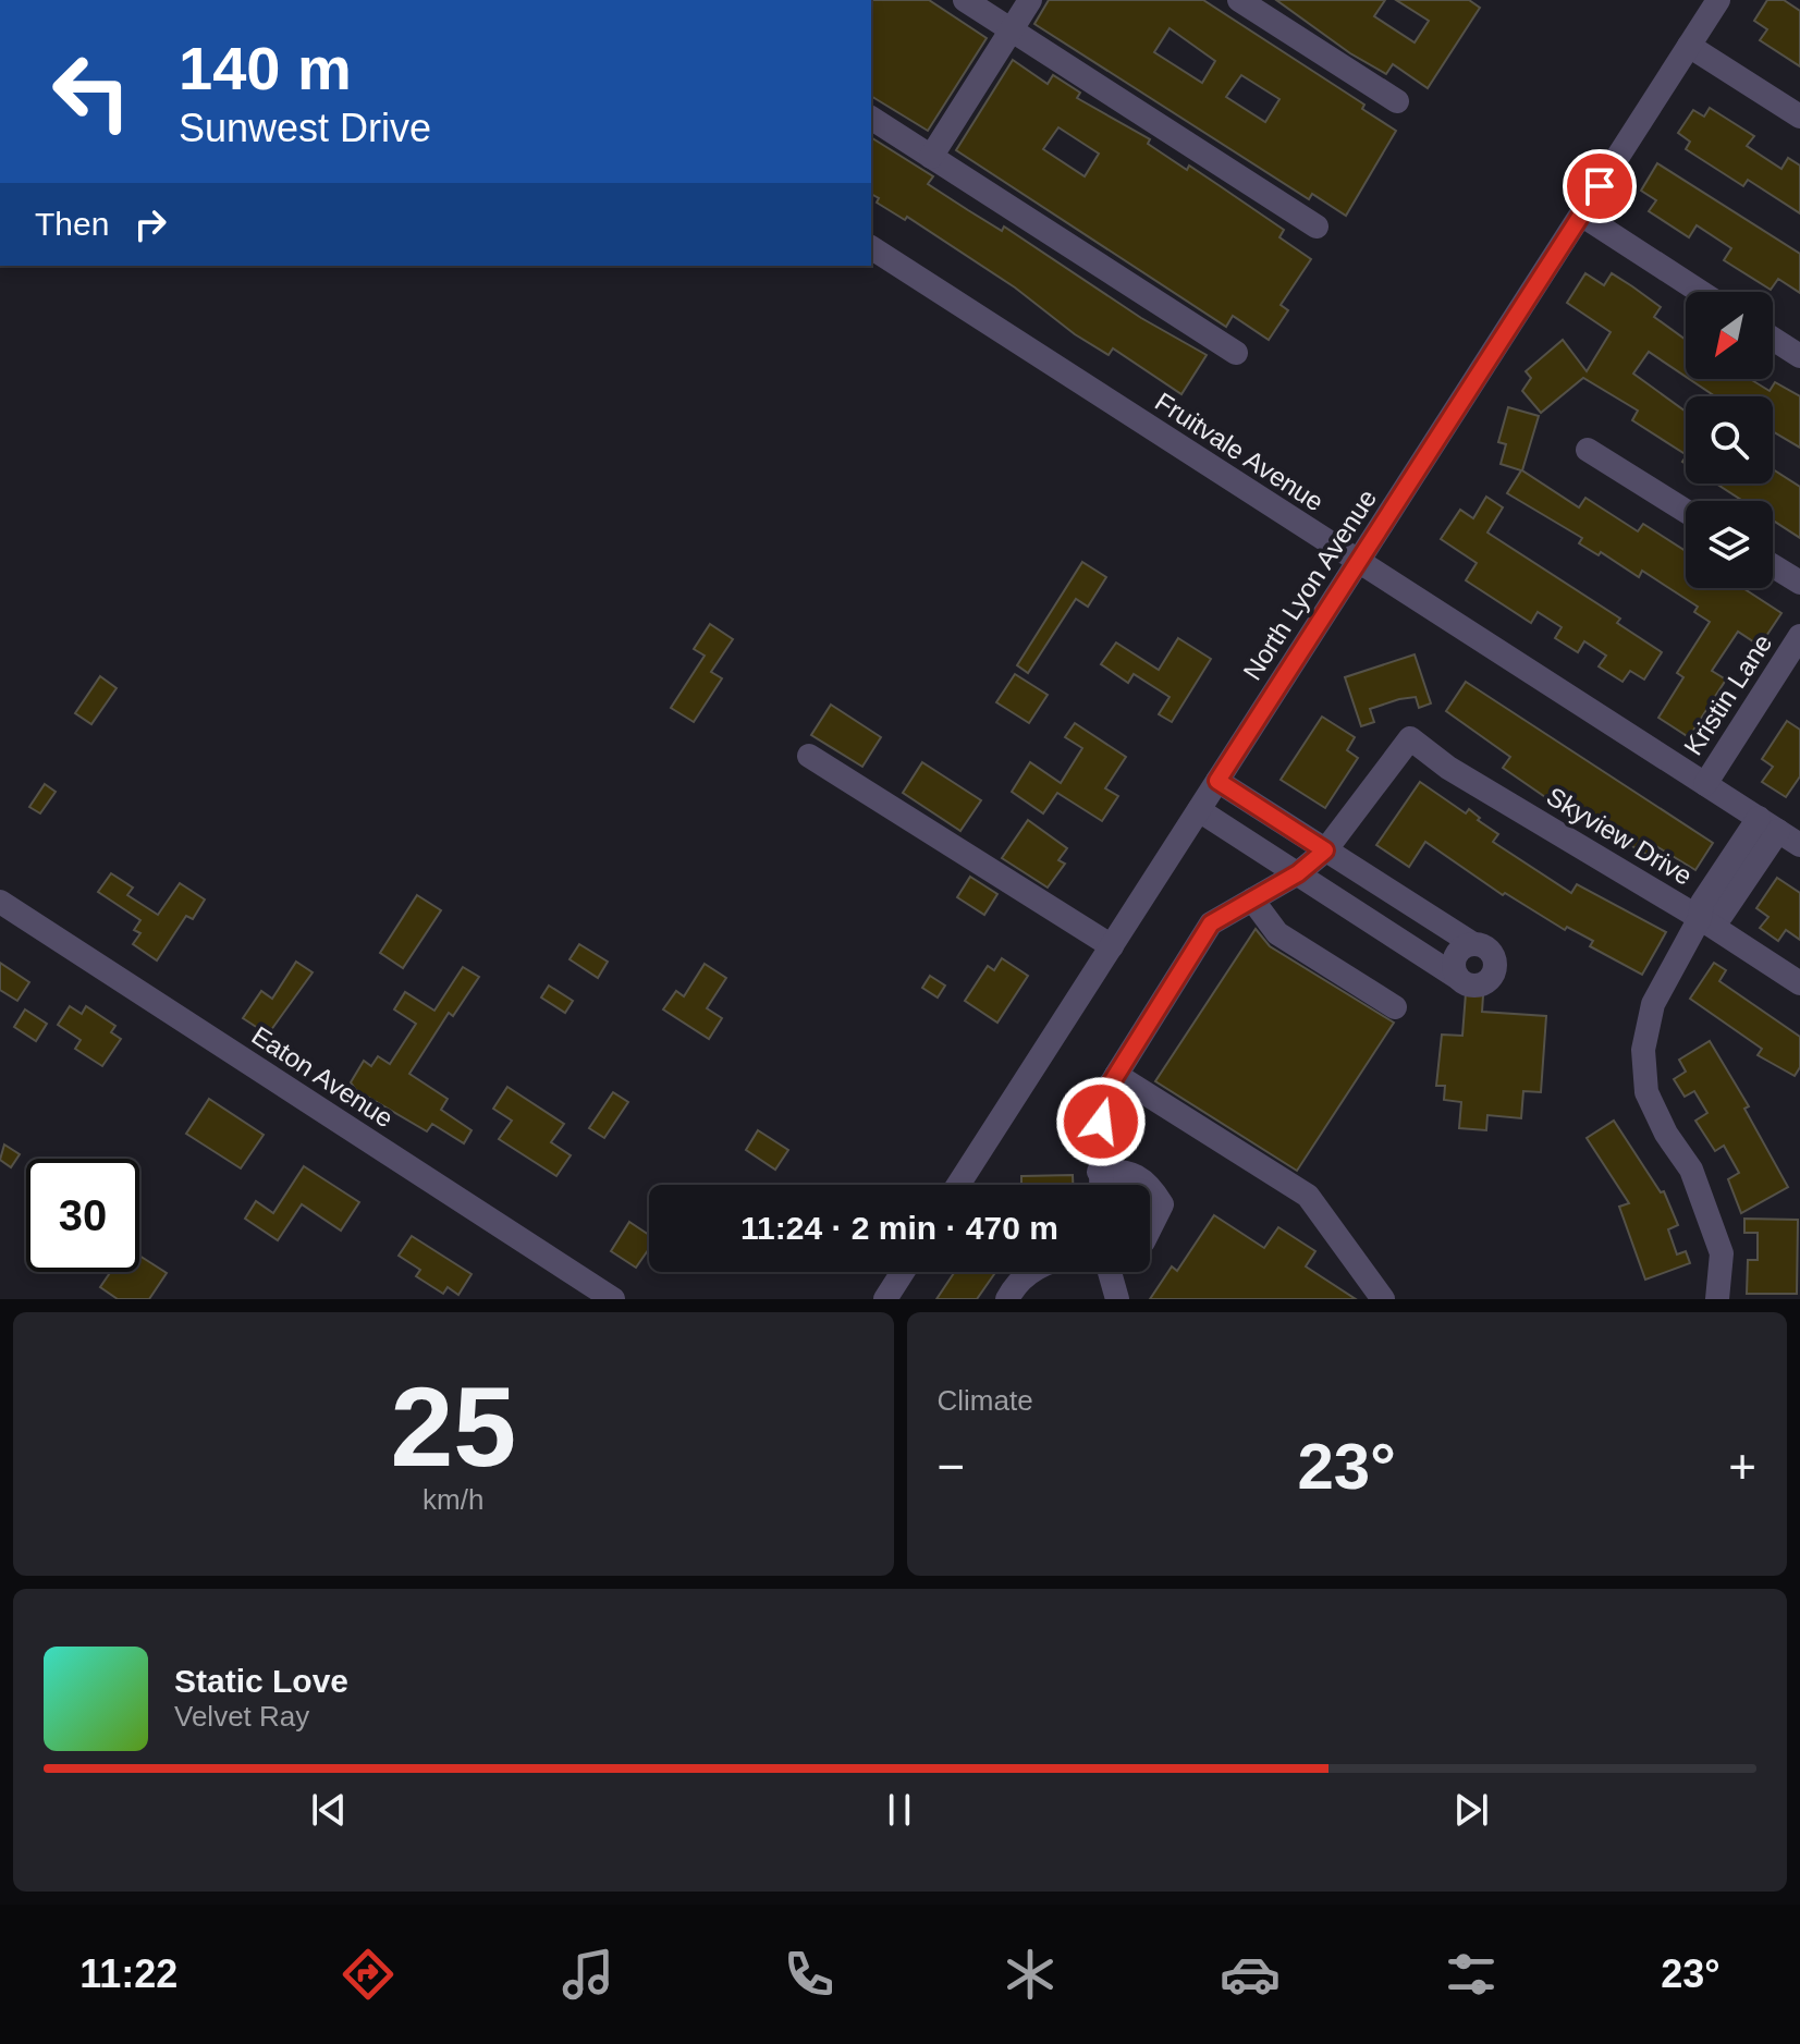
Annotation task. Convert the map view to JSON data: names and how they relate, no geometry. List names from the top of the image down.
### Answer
{
  "streets": {
    "street": [
      "Fruitvale Avenue",
      "North Lyon Avenue",
      "Kristin Lane",
      "Skyview Drive",
      "Eaton Avenue"
    ]
  },
  "crossings": [
    ["Fruitvale Avenue", "North Lyon Avenue"],
    ["Fruitvale Avenue", "Kristin Lane"]
  ],
  "north": "bottom left",
  "page": {
    "turn": ["140 m", "Sunwest Drive"],
    "then": "Then",
    "limit": "30",
    "trip": "11:24 · 2 min · 470 m",
    "tile": [
      ["25", "km/h"],
      "Climate"
    ],
    "heat": ["−", "23°", "+"],
    "song": ["Static Love", "Velvet Ray"],
    "tabs": ["11:22", "23°"]
  }
}
